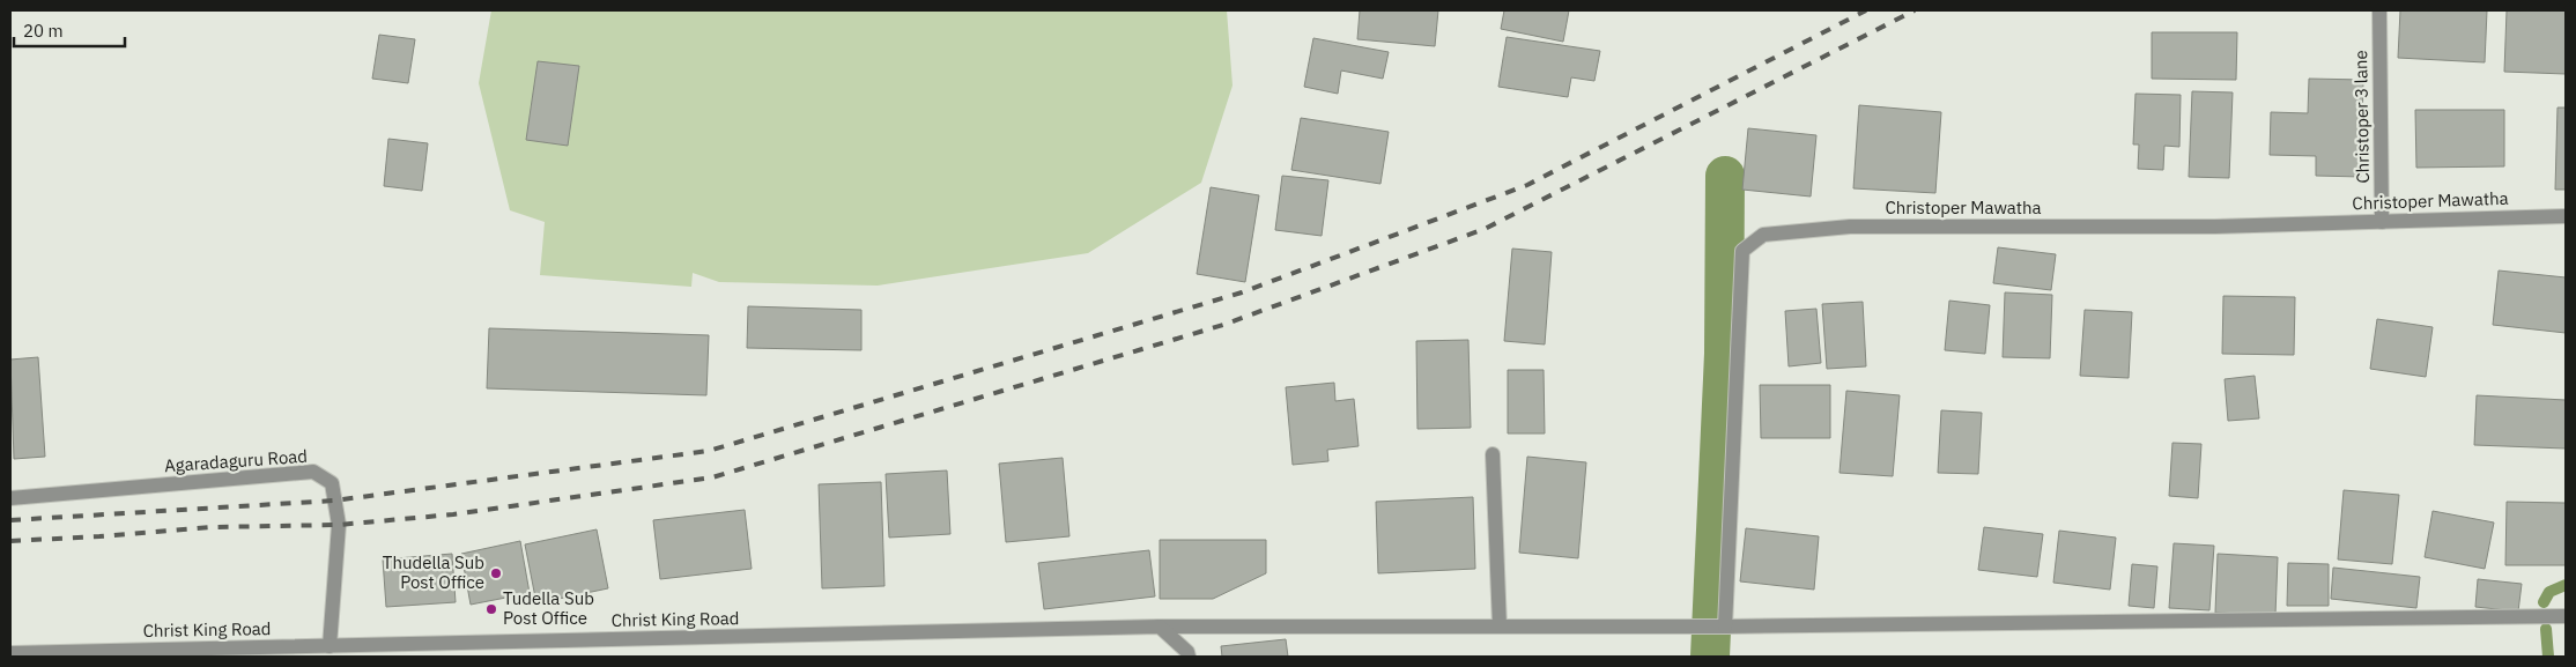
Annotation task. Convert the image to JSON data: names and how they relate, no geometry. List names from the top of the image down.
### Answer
{
  "streets": {
    "street": [
      "Christoper 3 lane",
      "Christoper Mawatha",
      "Agaradaguru Road",
      "Christ King Road"
    ]
  },
  "crossings": [
    ["Christoper 3 lane", "Christoper Mawatha"],
    ["Christoper Mawatha", "Christ King Road"],
    ["Agaradaguru Road", "Christ King Road"]
  ],
  "places": ["Thudella Sub Post Office", "Tudella Sub Post Office"],
  "scale_bar": "20 m"
}
